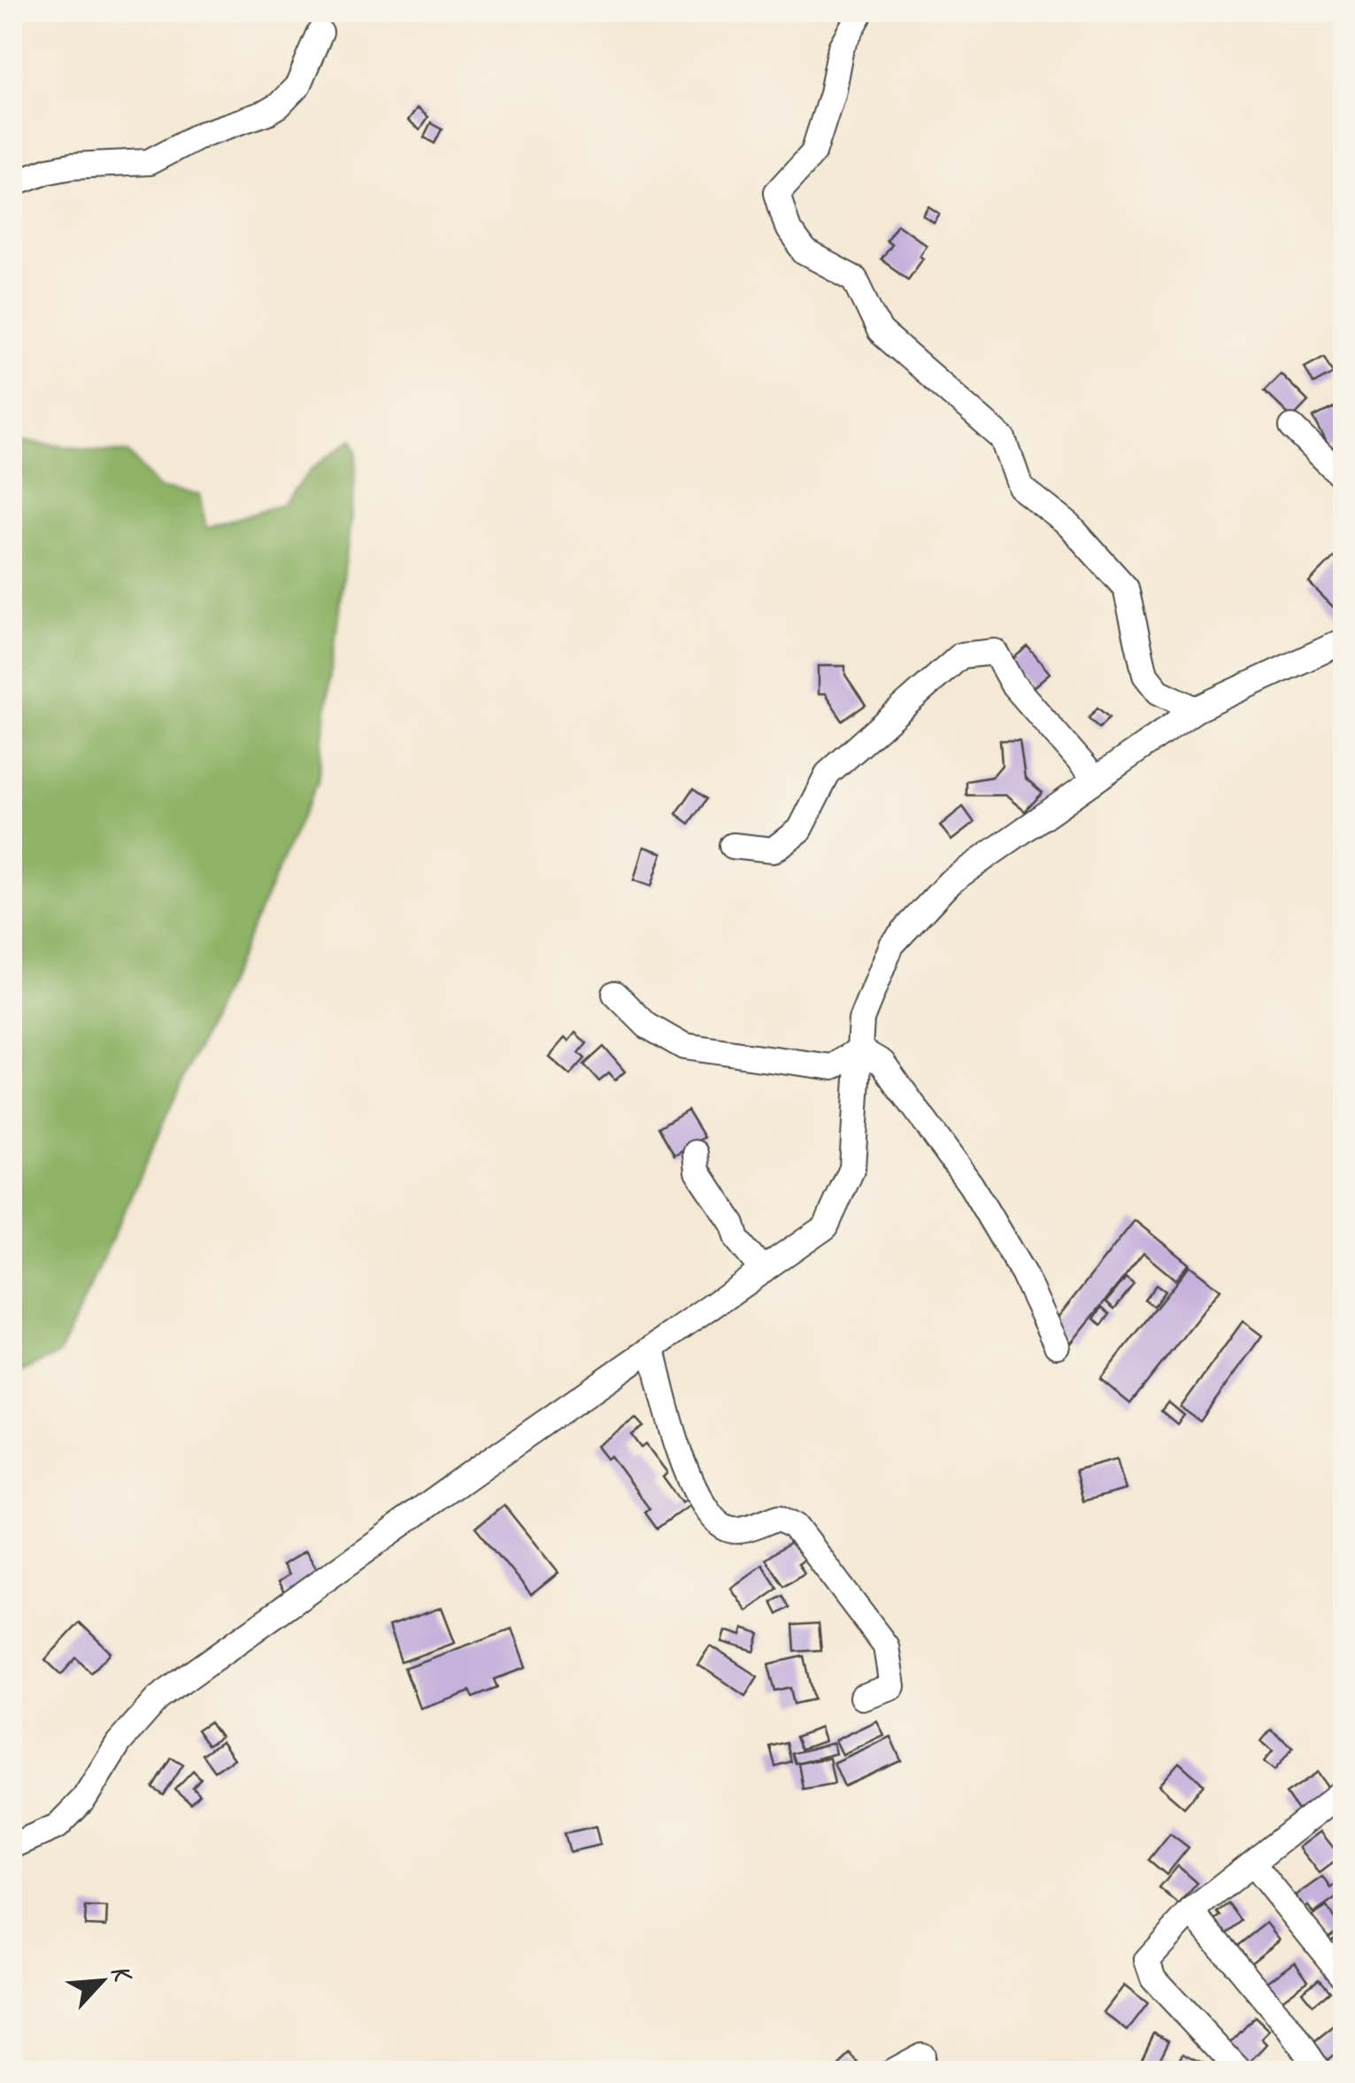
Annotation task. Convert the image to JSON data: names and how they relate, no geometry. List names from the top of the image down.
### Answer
{
  "north": "top right"
}
